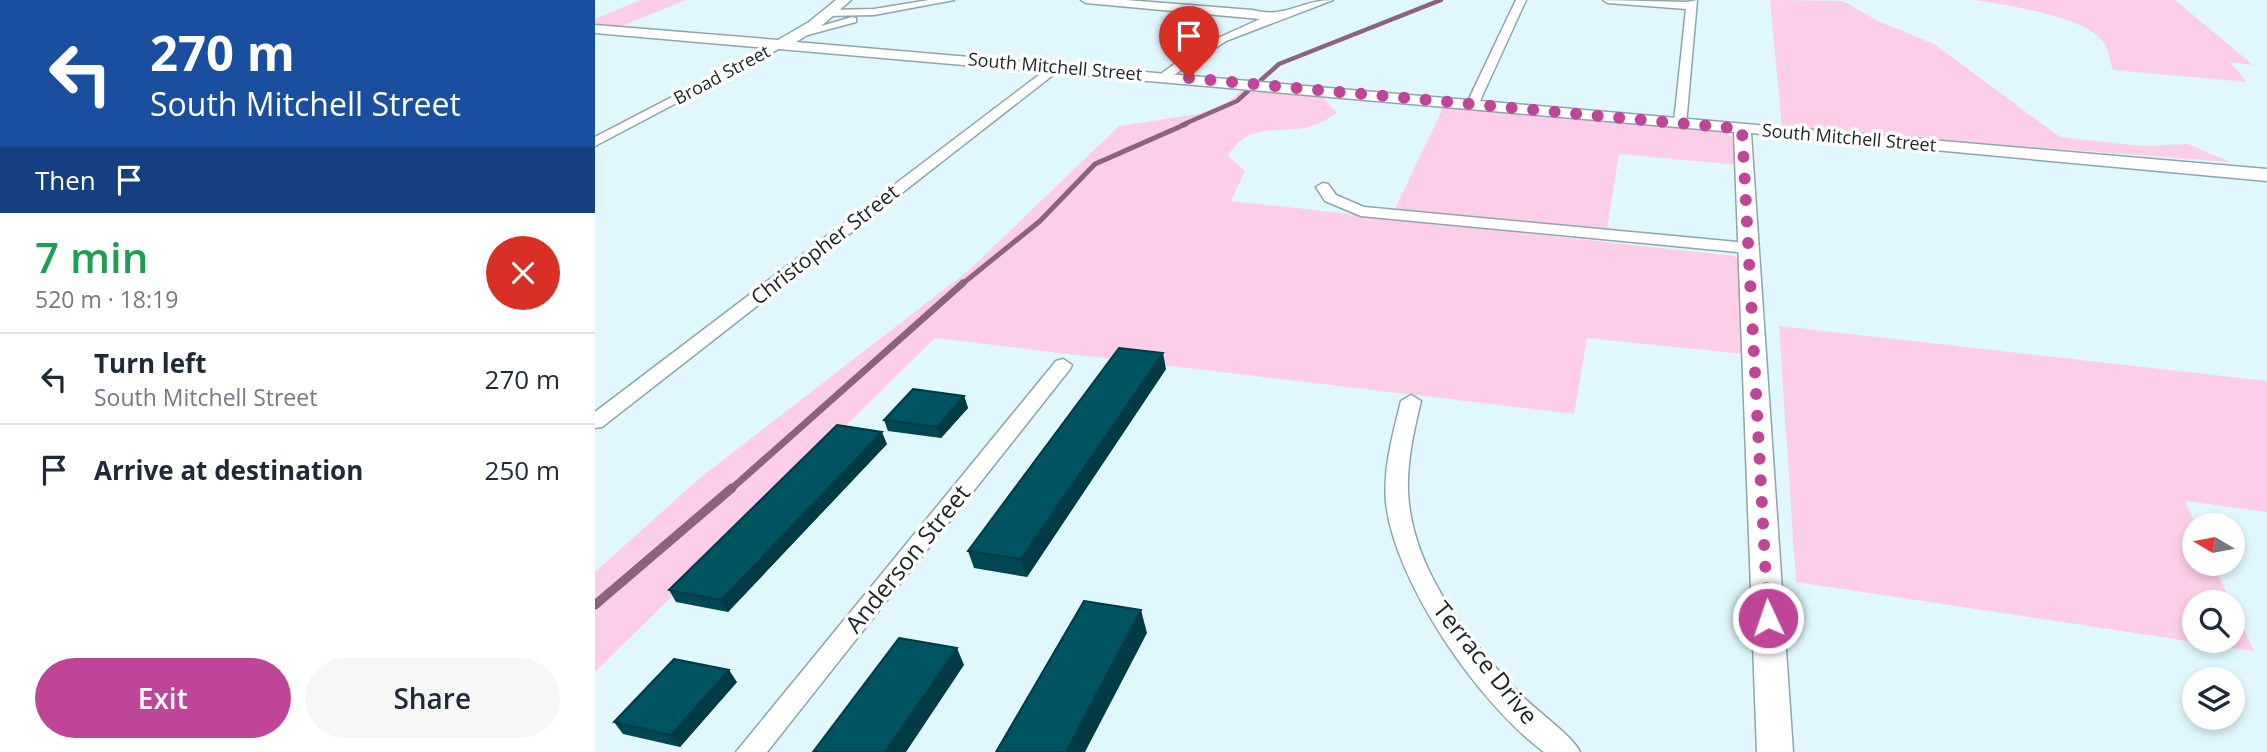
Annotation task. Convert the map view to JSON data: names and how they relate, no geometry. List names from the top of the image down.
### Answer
{
  "streets": {
    "street": [
      "South Mitchell Street",
      "Broad Street",
      "Christopher Street",
      "Anderson Street",
      "Terrace Drive"
    ]
  },
  "crossings": [
    ["South Mitchell Street", "Broad Street"],
    ["South Mitchell Street", "Christopher Street"]
  ],
  "north": "left",
  "page": {
    "turn": ["270 m", "South Mitchell Street"],
    "then": "Then",
    "heading": ["7 min", "520 m · 18:19"],
    "list": [
      {
        "name": "Turn left",
        "note": "South Mitchell Street",
        "value": "270 m"
      },
      {
        "name": "Arrive at destination",
        "value": "250 m"
      }
    ],
    "buttons": ["Exit", "Share"]
  }
}
